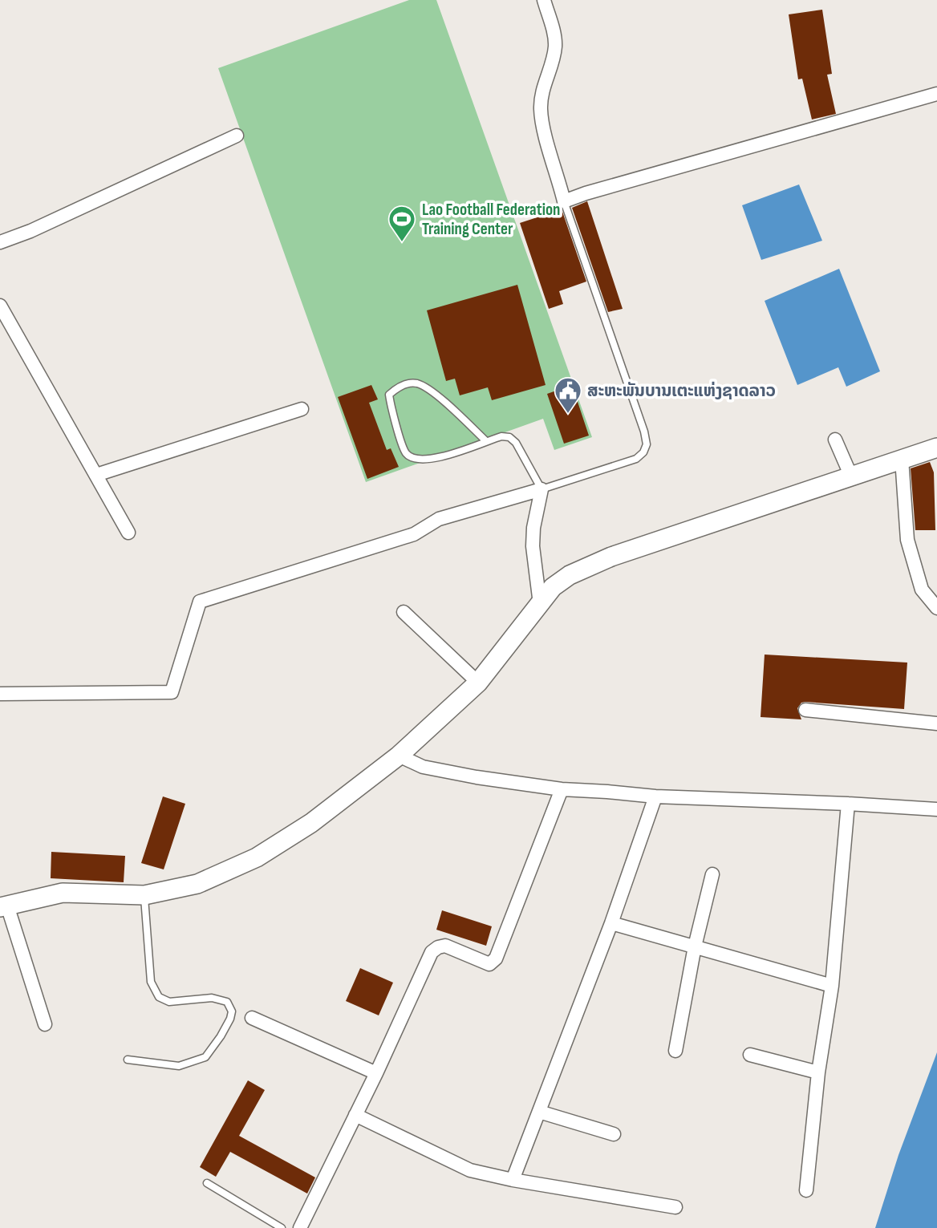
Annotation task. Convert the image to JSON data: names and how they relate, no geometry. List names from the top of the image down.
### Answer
{
  "places": {
    "sports": ["Lao Football Federation Training Center"],
    "public building": ["ສະຫະພັນບານເຕະແຫ່ງຊາດລາວ"]
  }
}
